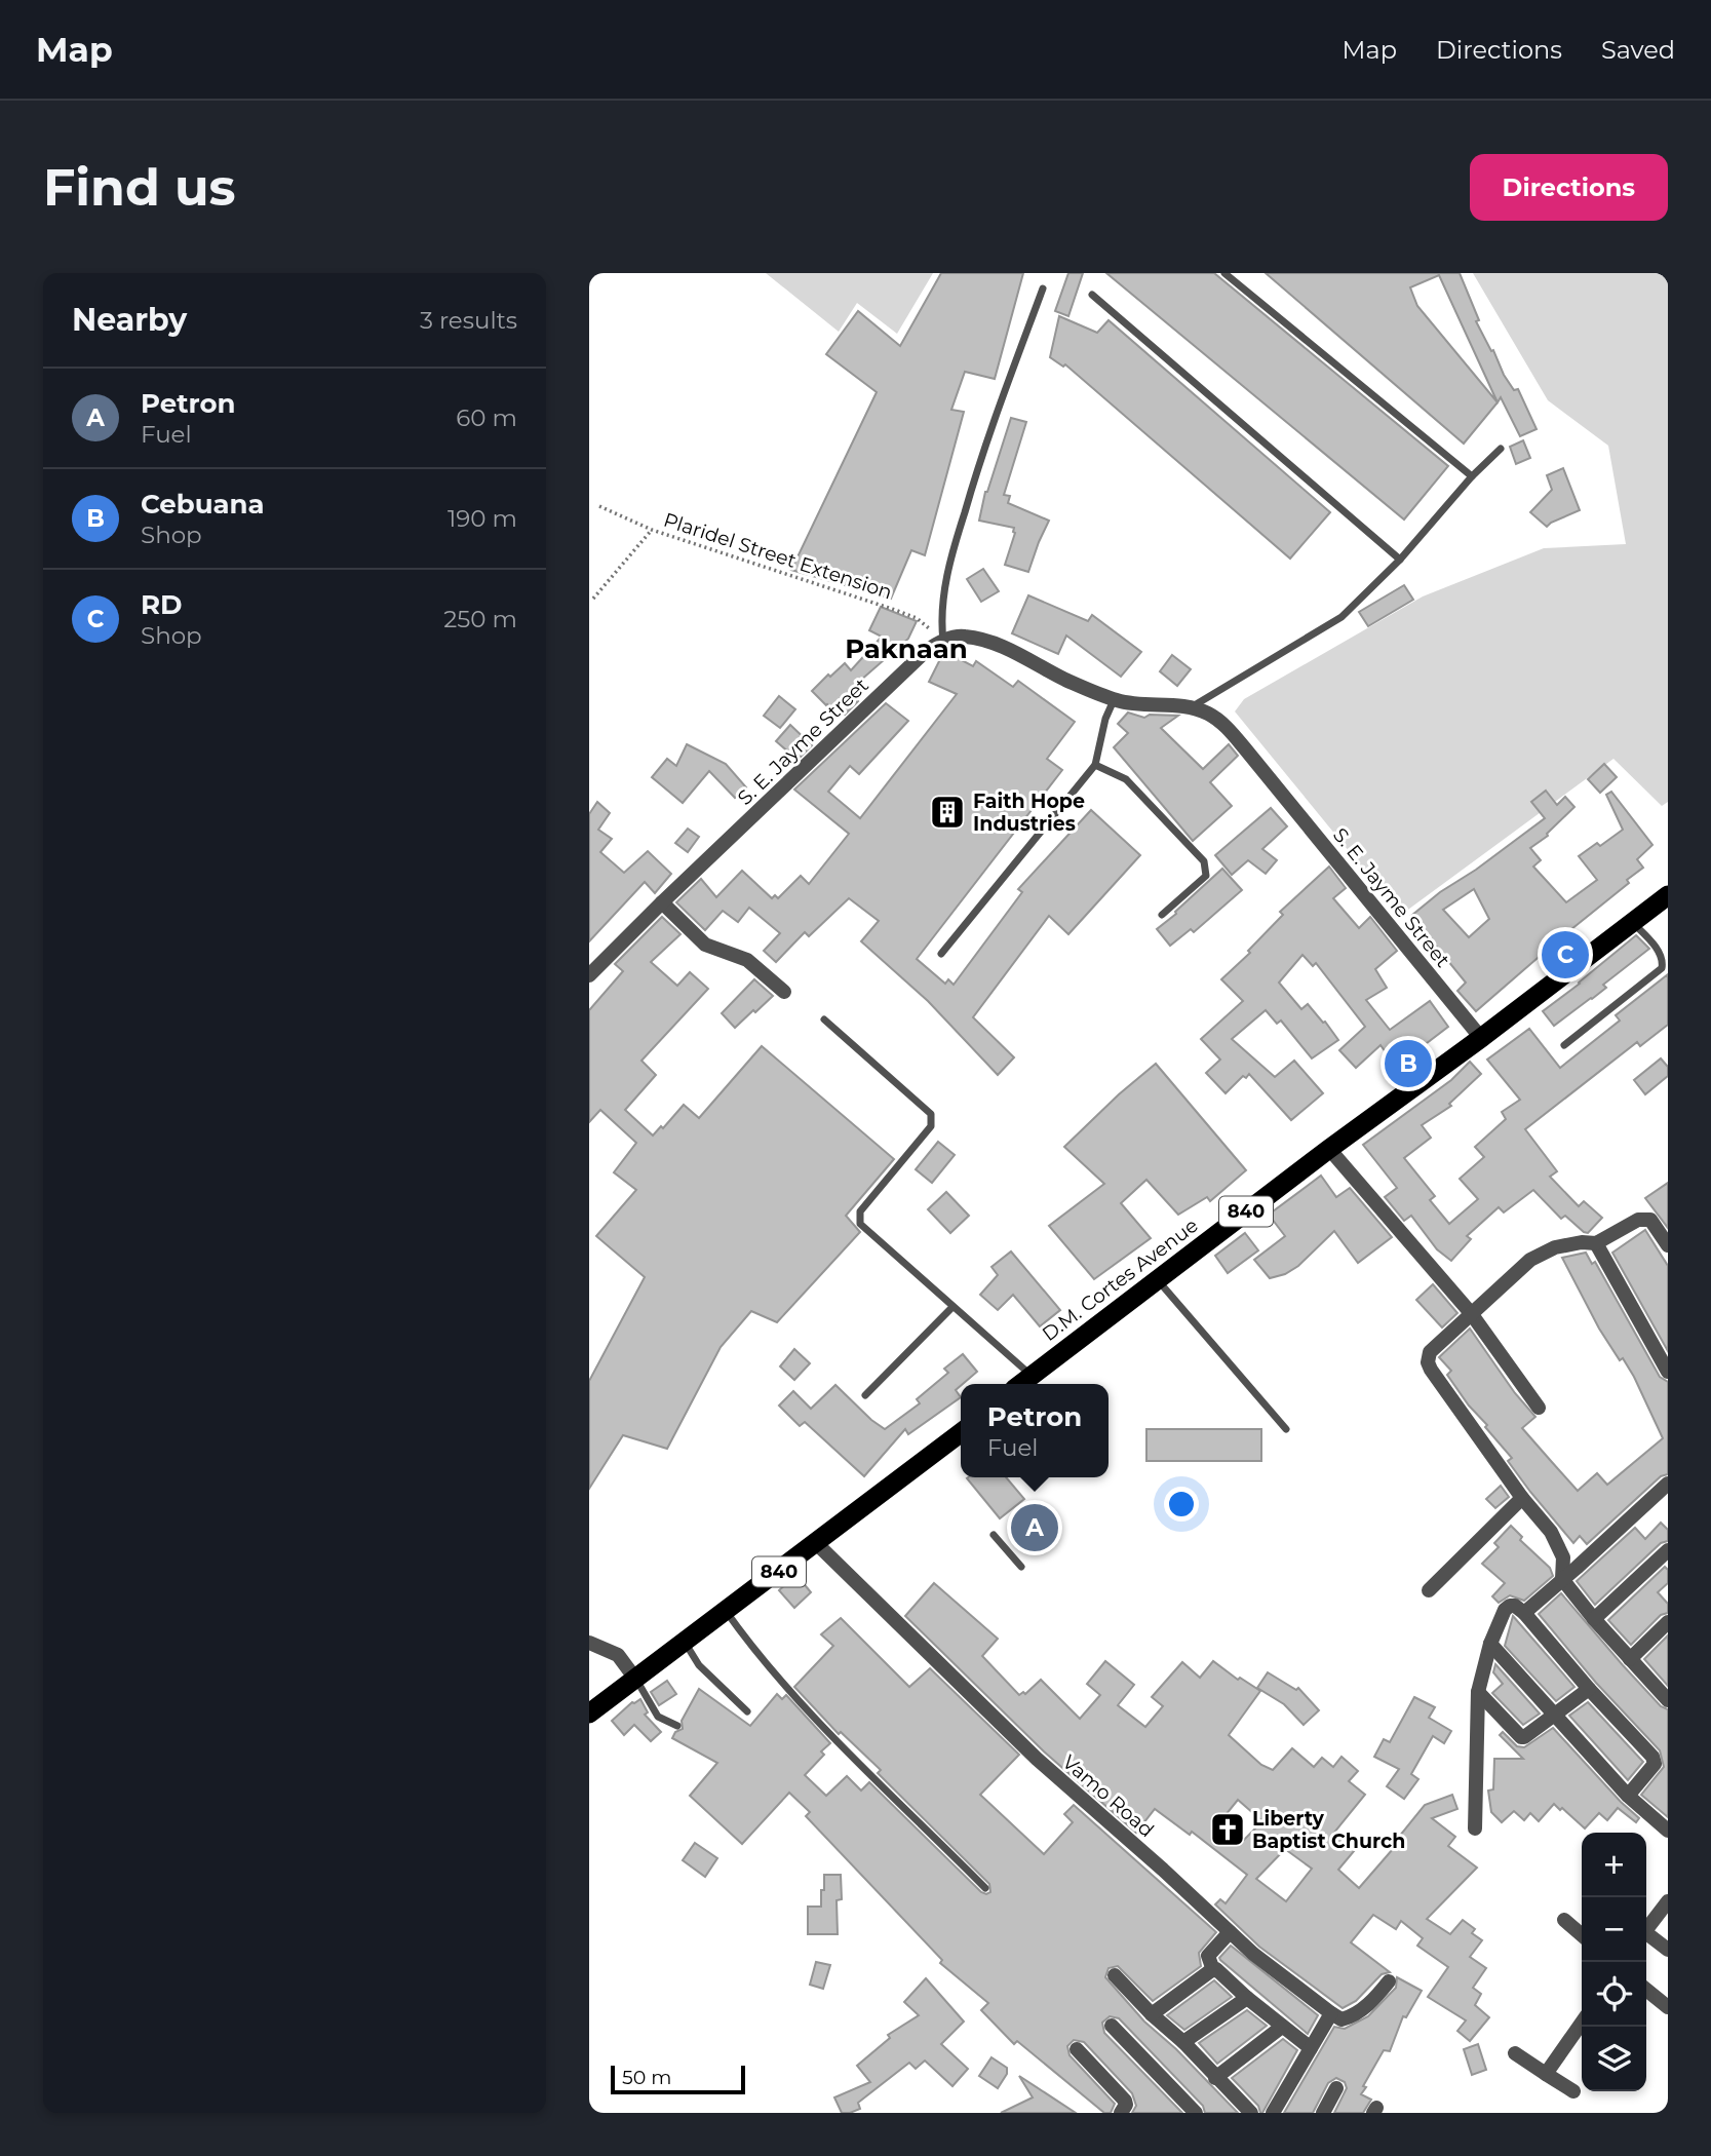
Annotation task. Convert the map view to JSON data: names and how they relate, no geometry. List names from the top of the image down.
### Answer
{
  "streets": {
    "highway": ["840", "D.M. Cortes Avenue"],
    "street": ["S. E. Jayme Street", "Vamo Road"],
    "path": ["Plaridel Street Extension"]
  },
  "crossings": [
    ["Plaridel Street Extension", "S. E. Jayme Street"],
    ["S. E. Jayme Street", "D.M. Cortes Avenue"],
    ["840", "Vamo Road"]
  ],
  "districts": ["Paknaan"],
  "places": {
    "building": ["Faith Hope Industries"],
    "church": ["Liberty Baptist Church"]
  },
  "scale_bar": "50 m",
  "page": {
    "header": "Map",
    "nav": ["Map", "Directions", "Saved"],
    "buttons": "Directions",
    "title": "Find us",
    "heading": ["Nearby", "3 results"],
    "list": [
      {
        "mark": "A",
        "name": "Petron",
        "note": "Fuel",
        "value": "60 m"
      },
      {
        "mark": "B",
        "name": "Cebuana",
        "note": "Shop",
        "value": "190 m"
      },
      {
        "mark": "C",
        "name": "RD",
        "note": "Shop",
        "value": "250 m"
      }
    ],
    "pins": ["C", "B", "A"],
    "popup": ["Petron", "Fuel"],
    "map_buttons": ["+", "−"],
    "scale": "50 m"
  }
}
